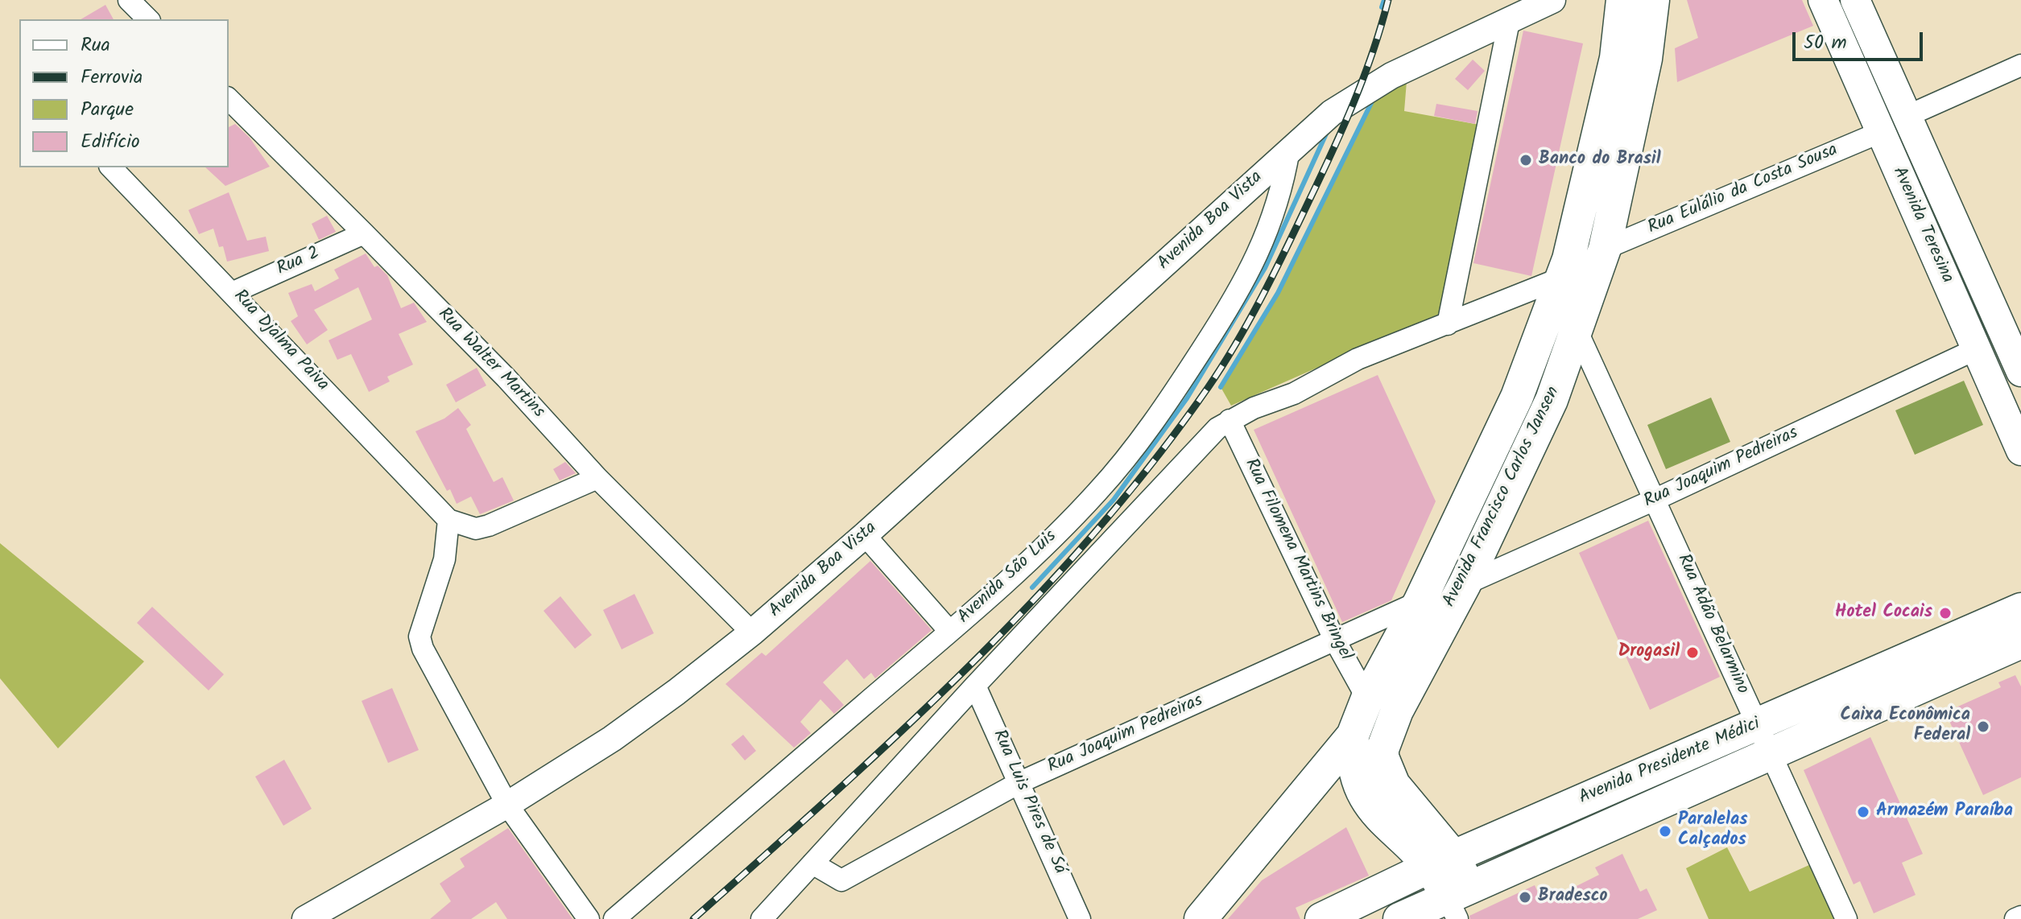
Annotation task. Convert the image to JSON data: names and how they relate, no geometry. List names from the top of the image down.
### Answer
{
  "streets": {
    "main road": ["Avenida Teresina", "Avenida Francisco Carlos Jansen", "Avenida Presidente Médici"],
    "street": [
      "Rua Eulálio da Costa Sousa",
      "Avenida Boa Vista",
      "Rua 2",
      "Rua Djalma Paiva",
      "Rua Walter Martins",
      "Rua Joaquim Pedreiras",
      "Rua Filomena Martins Bringel",
      "Avenida São Luis",
      "Rua Adão Belarmino",
      "Rua Luis Pires de Sá"
    ]
  },
  "crossings": [
    ["Rua Eulálio da Costa Sousa", "Avenida Teresina"],
    ["Rua Eulálio da Costa Sousa", "Avenida Francisco Carlos Jansen"],
    ["Avenida Boa Vista", "Rua Walter Martins"],
    ["Avenida Boa Vista", "Avenida São Luis"],
    ["Avenida Teresina", "Rua Joaquim Pedreiras"],
    ["Rua 2", "Rua Djalma Paiva"],
    ["Rua 2", "Rua Walter Martins"],
    ["Rua Joaquim Pedreiras", "Avenida Francisco Carlos Jansen"],
    ["Rua Joaquim Pedreiras", "Rua Filomena Martins Bringel"],
    ["Rua Joaquim Pedreiras", "Rua Adão Belarmino"],
    ["Rua Joaquim Pedreiras", "Rua Luis Pires de Sá"],
    ["Avenida Francisco Carlos Jansen", "Rua Filomena Martins Bringel"],
    ["Avenida Francisco Carlos Jansen", "Rua Adão Belarmino"],
    ["Avenida Francisco Carlos Jansen", "Avenida Presidente Médici"],
    ["Rua Adão Belarmino", "Avenida Presidente Médici"]
  ],
  "places": [
    "Banco do Brasil",
    "Hotel Cocais",
    "Drogasil",
    "Caixa Econômica Federal",
    "Armazém Paraíba",
    "Paralelas Calçados",
    "Bradesco"
  ],
  "legend": [
    "Rua",
    "Ferrovia",
    "Parque",
    "Edifício"
  ],
  "scale_bar": "50 m"
}
